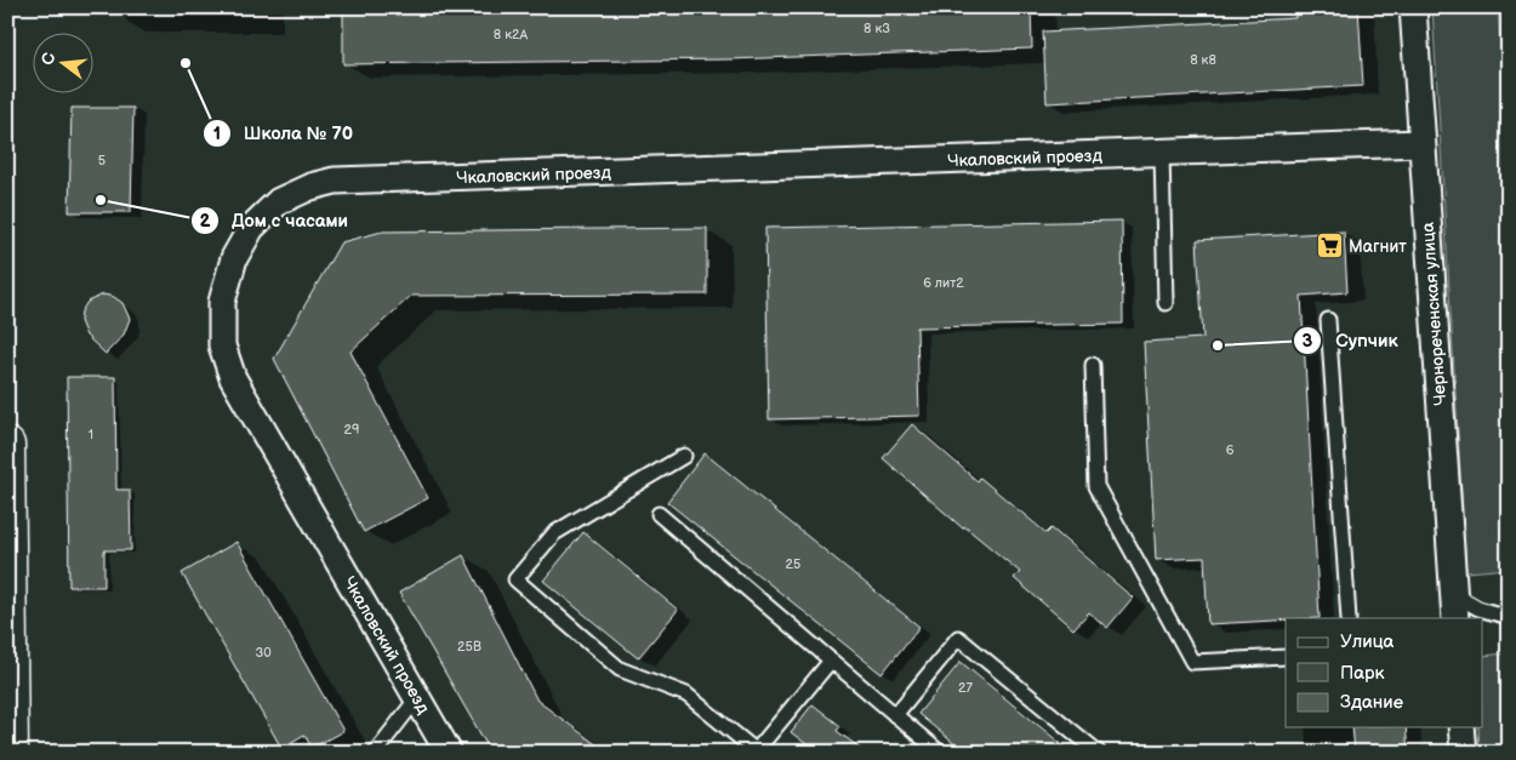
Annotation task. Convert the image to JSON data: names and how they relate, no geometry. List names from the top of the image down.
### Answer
{
  "streets": {
    "street": ["Чкаловский проезд", "Чернореченская улица"]
  },
  "crossings": [
    ["Чкаловский проезд", "Чернореченская улица"]
  ],
  "places": {
    "other": ["Школа № 70", "Дом с часами", "Супчик"],
    "supermarket": ["Магнит"]
  },
  "house_numbers": [
    "8 к3",
    "8 к2А",
    "8 к8",
    "5",
    "6 лит2",
    "29",
    "1",
    "6",
    "25",
    "25В",
    "30",
    "27"
  ],
  "legend": ["Улица", "Парк", "Здание"],
  "north": "left"
}
